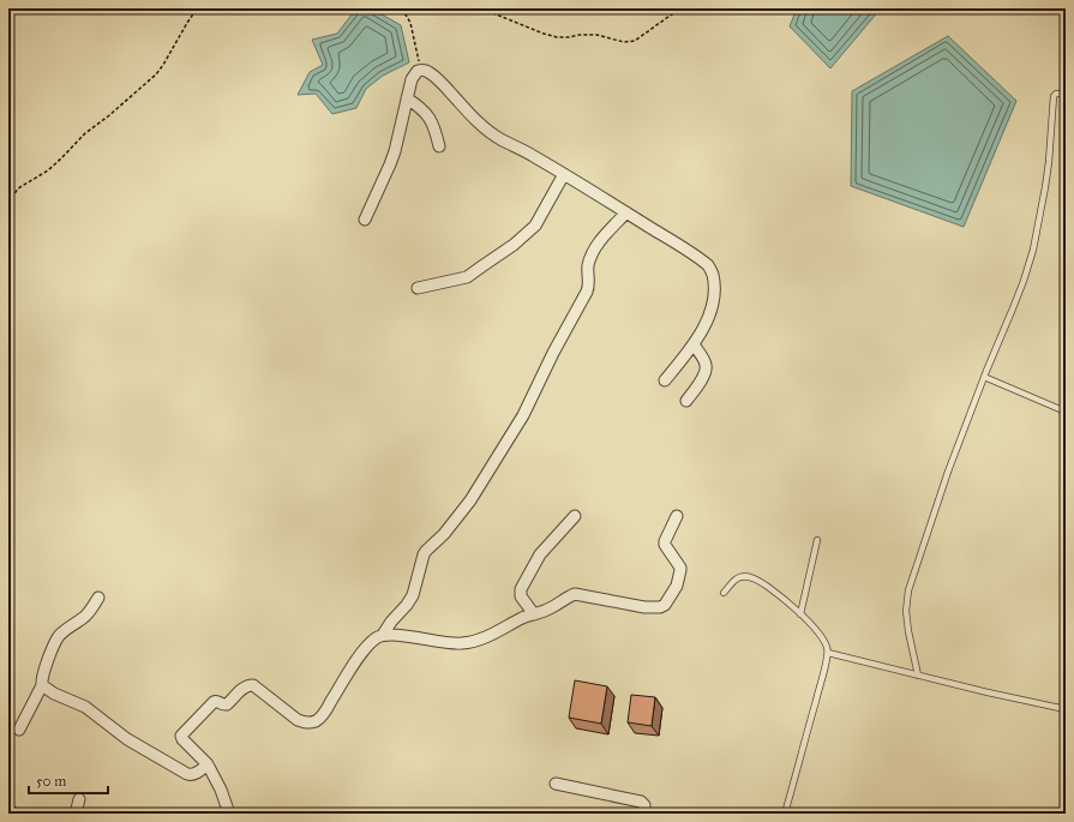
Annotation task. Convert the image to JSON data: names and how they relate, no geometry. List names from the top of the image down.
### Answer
{
  "scale_bar": "50 m"
}
